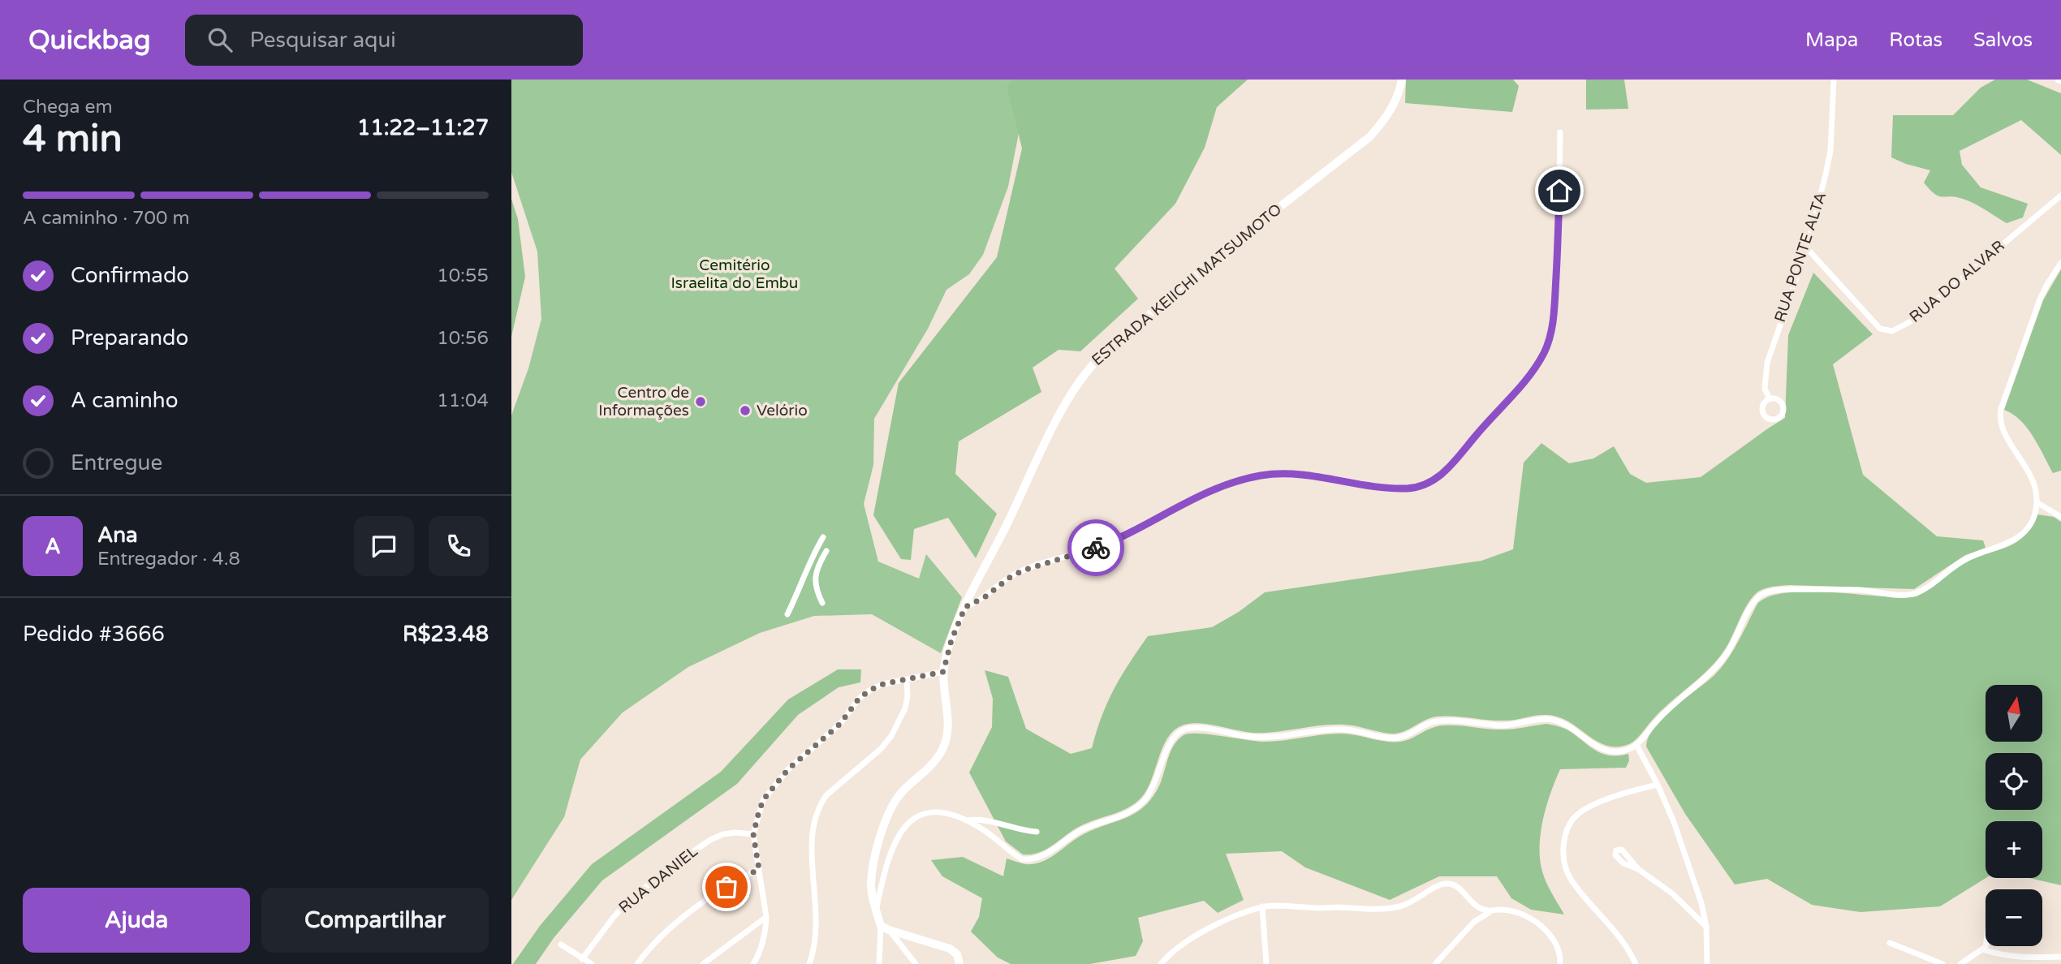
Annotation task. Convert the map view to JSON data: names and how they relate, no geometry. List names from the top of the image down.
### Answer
{
  "streets": {
    "main road": ["ESTRADA KEIICHI MATSUMOTO"],
    "street": ["RUA PONTE ALTA", "RUA DO ALVAR", "RUA DANIEL"]
  },
  "crossings": [
    ["RUA PONTE ALTA", "RUA DO ALVAR"]
  ],
  "parks": ["Cemitério Israelita do Embu"],
  "places": ["Centro de Informações", "Velório"],
  "north": "top",
  "page": {
    "header": "Quickbag",
    "search": "Pesquisar aqui",
    "nav": ["Mapa", "Rotas", "Salvos"],
    "heading": ["4 min", "Chega em", "11:22–11:27"],
    "panel": [
      "Ana",
      "Entregador · 4.8",
      "Pedido #3666",
      "R$23.48"
    ],
    "bar": "A caminho · 700 m",
    "list": [
      ["Confirmado", "10:55"],
      ["Preparando", "10:56"],
      ["A caminho", "11:04"],
      "Entregue"
    ],
    "round": "A",
    "map_buttons": ["+", "−"],
    "buttons": ["Ajuda", "Compartilhar"]
  }
}
